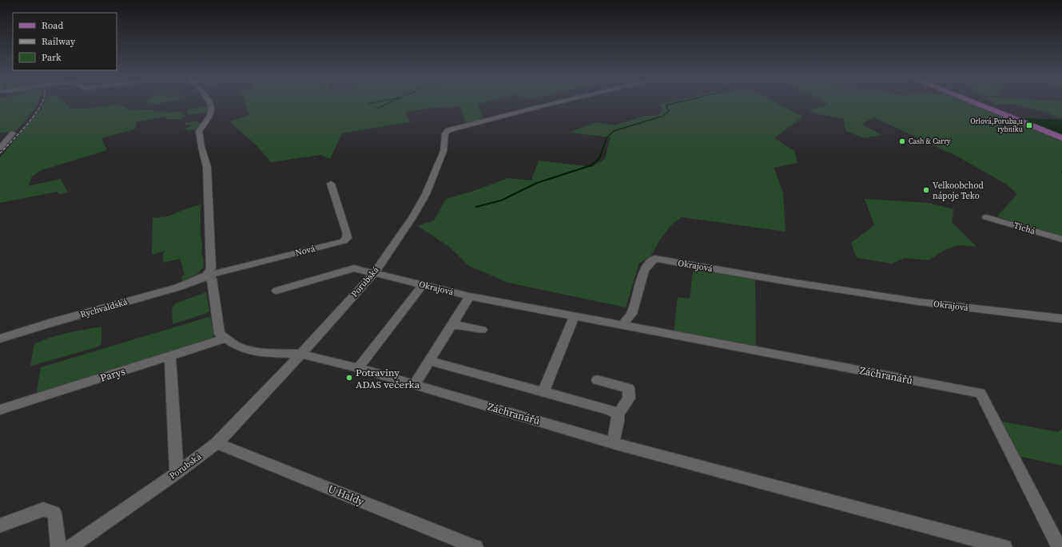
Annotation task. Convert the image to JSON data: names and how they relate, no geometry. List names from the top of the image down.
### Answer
{
  "streets": {
    "street": [
      "Tichá",
      "Nová",
      "Okrajová",
      "Porubská",
      "Rychvaldská",
      "Parys",
      "Záchranářů",
      "U Haldy"
    ]
  },
  "crossings": [
    ["Nová", "Rychvaldská"],
    ["Okrajová", "Porubská"],
    ["Okrajová", "Záchranářů"],
    ["Porubská", "Záchranářů"],
    ["Porubská", "U Haldy"]
  ],
  "places": {
    "transit": ["Orlová,Poruba,u rybníku"],
    "other": ["Cash & Carry", "Velkoobchod nápoje Teko", "Potraviny ADAS večerka"]
  },
  "legend": ["Road", "Railway", "Park"]
}
